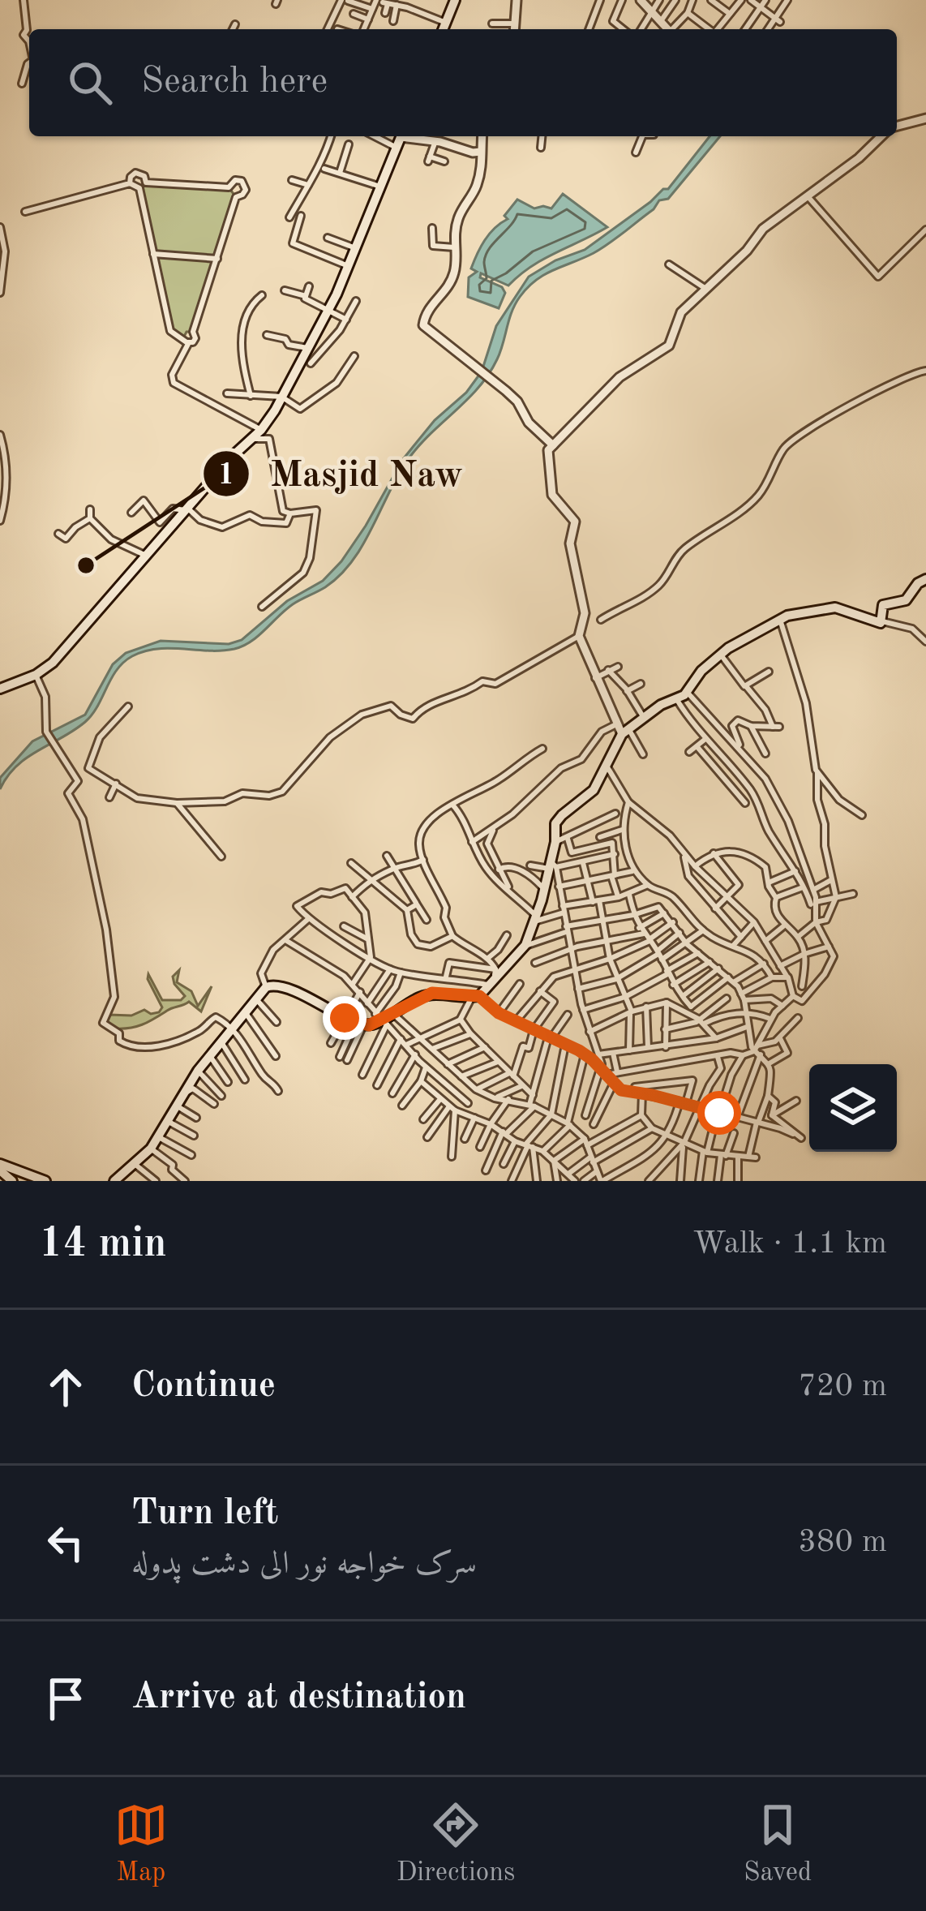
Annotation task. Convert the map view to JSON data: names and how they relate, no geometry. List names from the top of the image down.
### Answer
{
  "places": ["Masjid Naw"],
  "page": {
    "search": "Search here",
    "heading": ["14 min", "Walk · 1.1 km"],
    "list": [
      ["Continue", "720 m"],
      ["Turn left", "سرک خواجه نور الی دشت پدوله", "380 m"],
      "Arrive at destination"
    ],
    "nav": ["Map", "Directions", "Saved"]
  }
}
